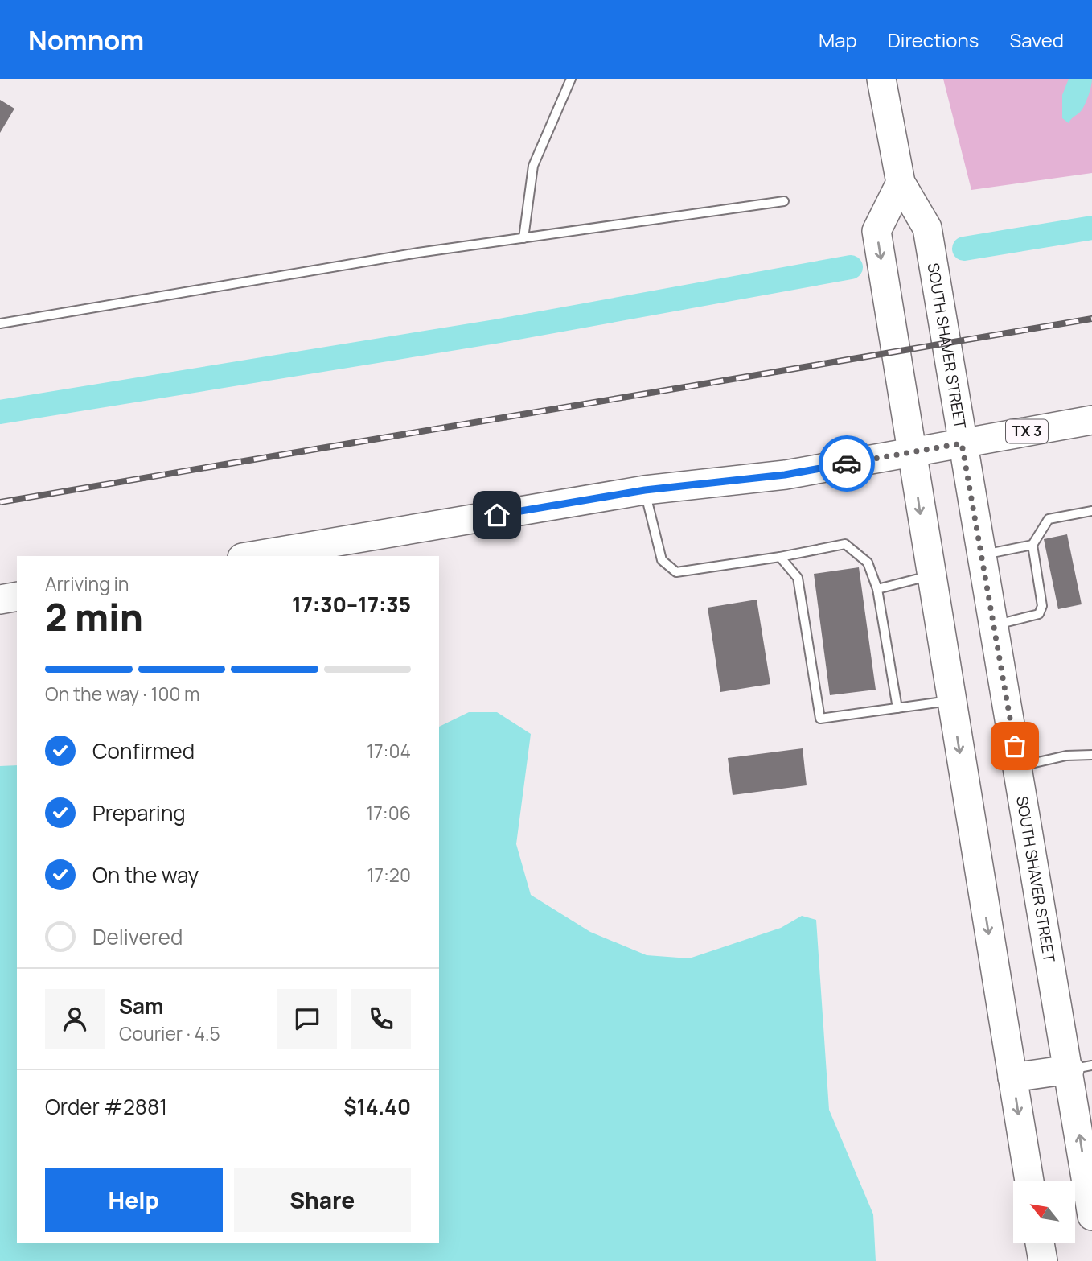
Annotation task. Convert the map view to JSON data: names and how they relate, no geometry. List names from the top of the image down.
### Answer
{
  "streets": {
    "main road": ["SOUTH SHAVER STREET", "TX 3"]
  },
  "crossings": [
    ["SOUTH SHAVER STREET", "TX 3"]
  ],
  "north": "top left",
  "page": {
    "header": "Nomnom",
    "nav": ["Map", "Directions", "Saved"],
    "heading": ["2 min", "Arriving in", "17:30–17:35"],
    "panel": [
      "Sam",
      "Courier · 4.5",
      "Order #2881",
      "$14.40"
    ],
    "bar": "On the way · 100 m",
    "list": [
      ["Confirmed", "17:04"],
      ["Preparing", "17:06"],
      ["On the way", "17:20"],
      "Delivered"
    ],
    "buttons": ["Help", "Share"]
  }
}
